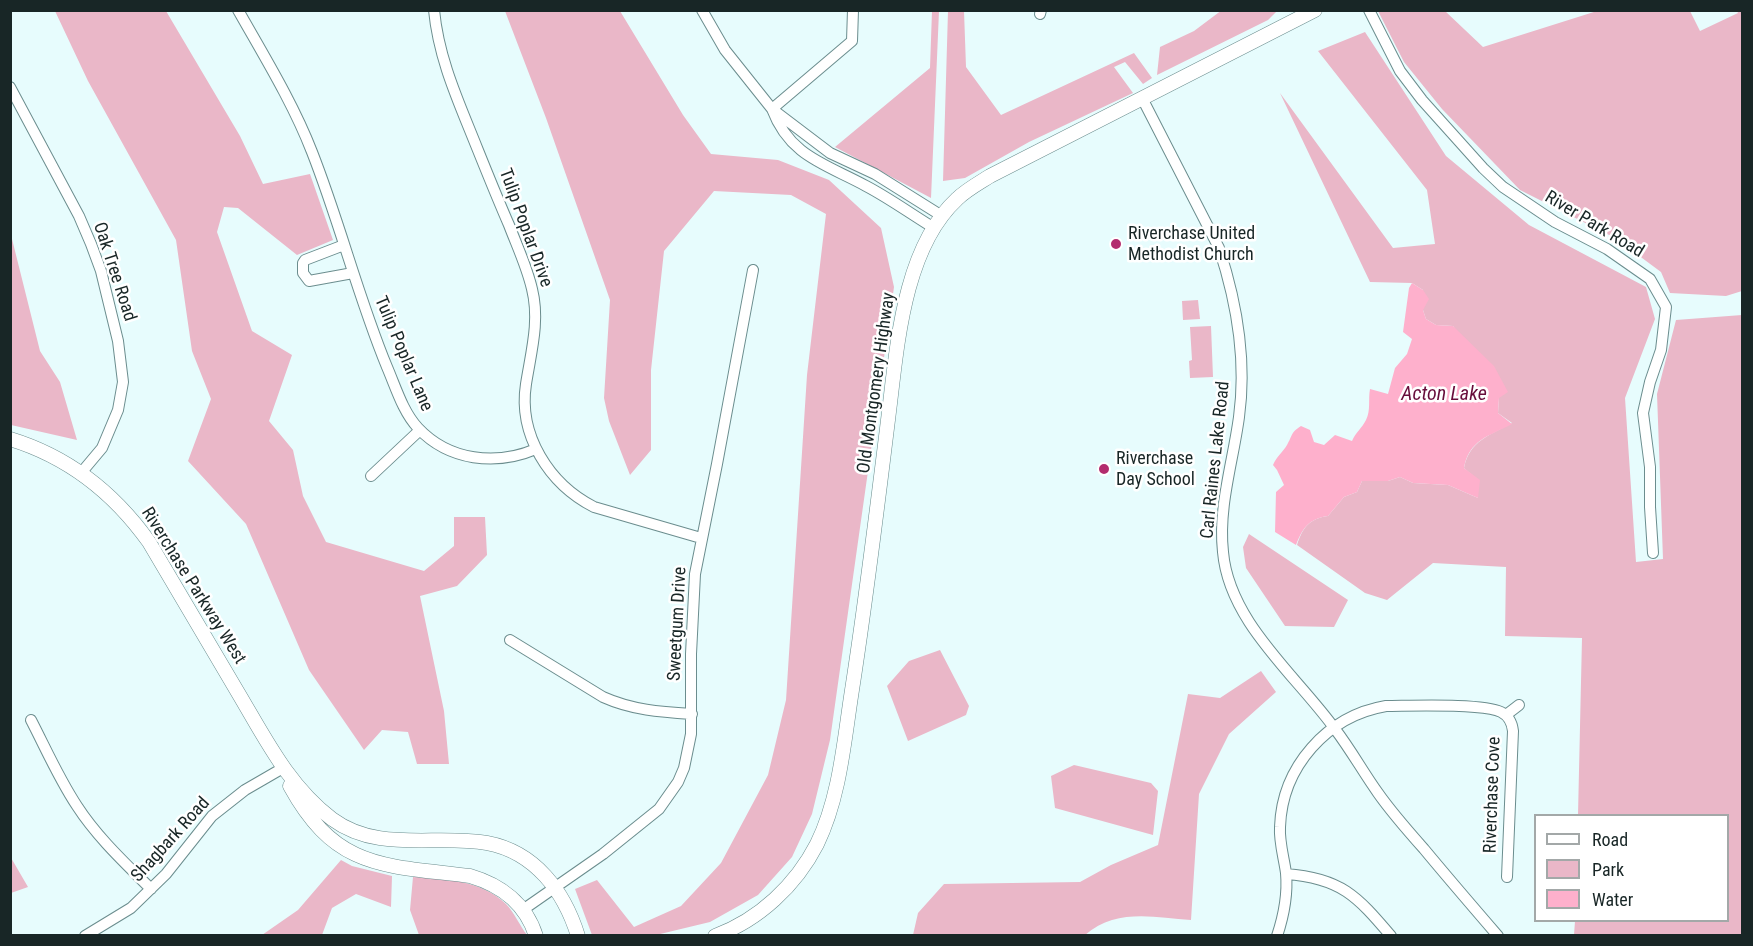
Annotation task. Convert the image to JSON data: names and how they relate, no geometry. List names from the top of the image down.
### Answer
{
  "streets": {
    "street": [
      "River Park Road",
      "Tulip Poplar Drive",
      "Oak Tree Road",
      "Tulip Poplar Lane",
      "Old Montgomery Highway",
      "Carl Raines Lake Road",
      "Riverchase Parkway West",
      "Sweetgum Drive",
      "Riverchase Cove",
      "Shagbark Road"
    ]
  },
  "crossings": [
    ["Tulip Poplar Drive", "Tulip Poplar Lane"],
    ["Tulip Poplar Drive", "Sweetgum Drive"],
    ["Oak Tree Road", "Riverchase Parkway West"],
    ["Old Montgomery Highway", "Carl Raines Lake Road"],
    ["Carl Raines Lake Road", "Riverchase Cove"],
    ["Riverchase Parkway West", "Sweetgum Drive"],
    ["Riverchase Parkway West", "Shagbark Road"]
  ],
  "water": ["Acton Lake"],
  "places": ["Riverchase United Methodist Church", "Riverchase Day School"],
  "legend": ["Road", "Park", "Water"]
}
